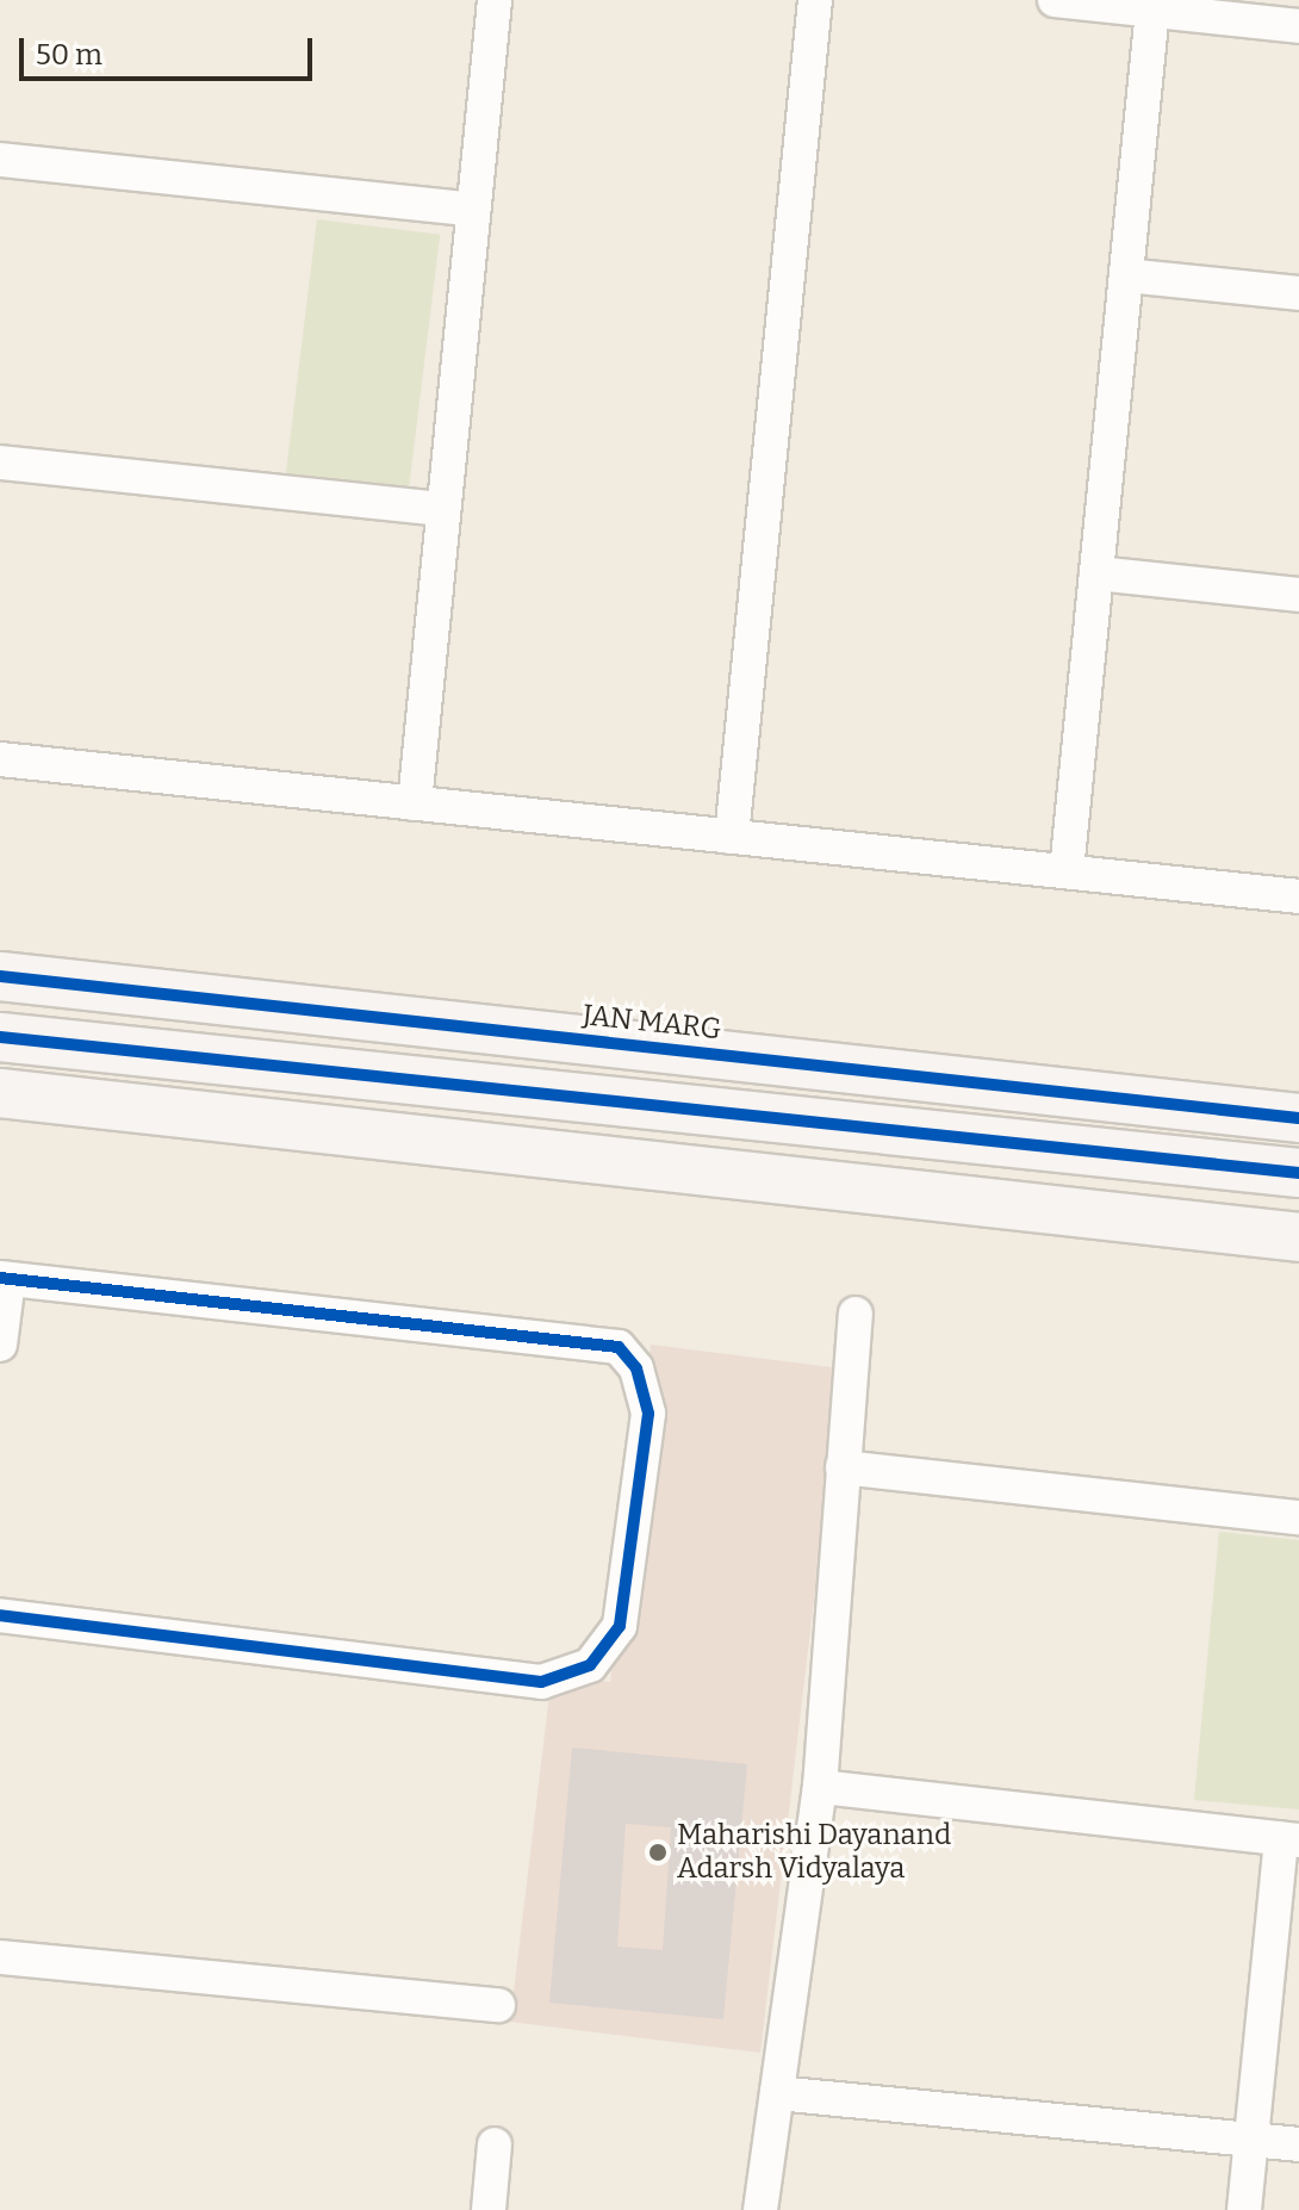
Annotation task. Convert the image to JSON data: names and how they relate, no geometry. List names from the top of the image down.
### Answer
{
  "streets": {
    "main road": ["JAN MARG"]
  },
  "places": ["Maharishi Dayanand Adarsh Vidyalaya"],
  "scale_bar": "50 m"
}
